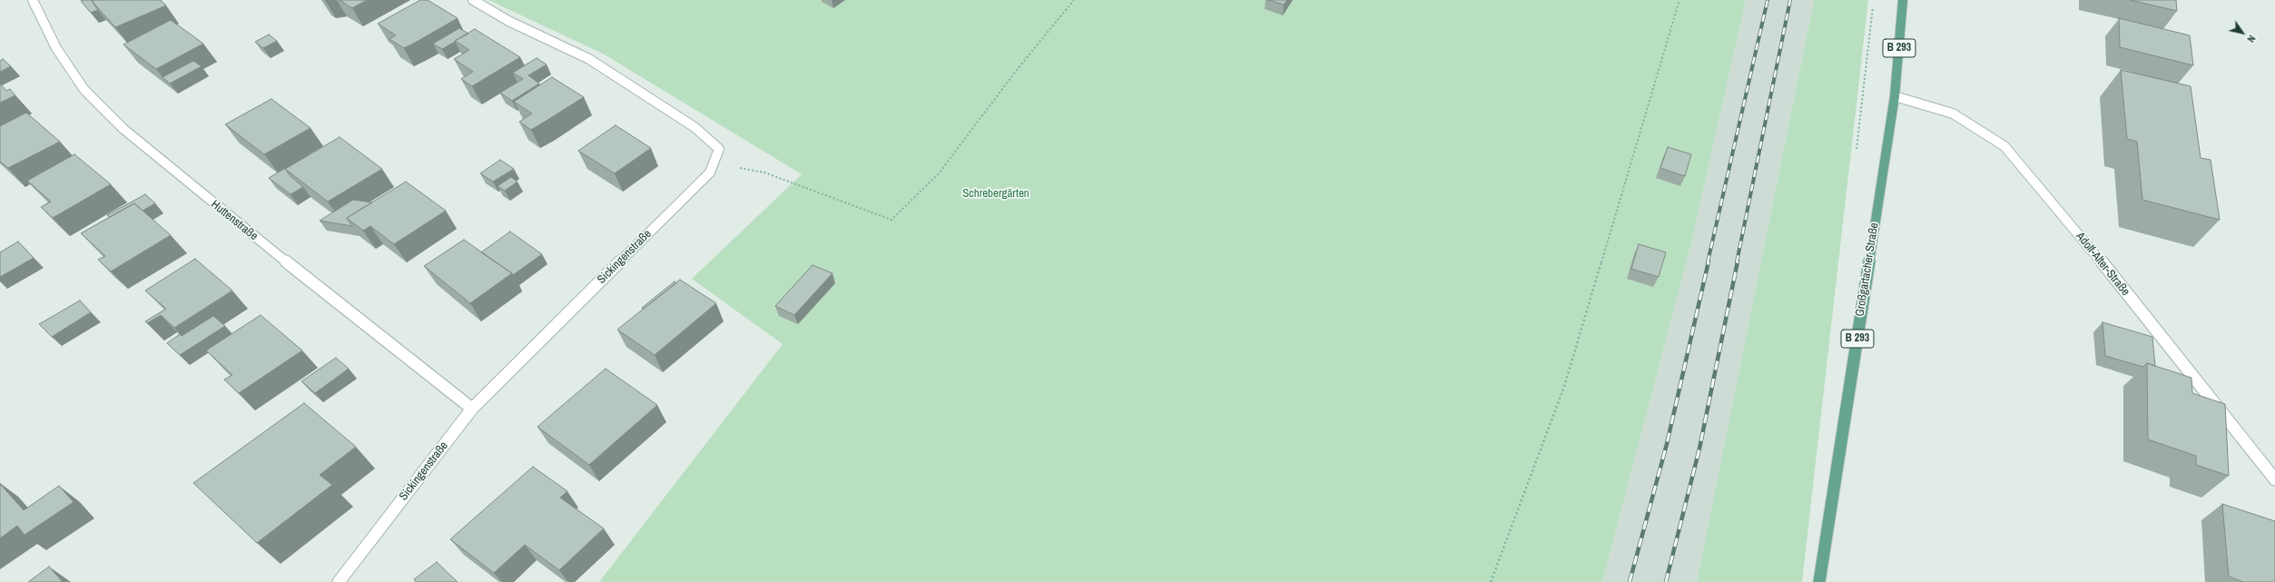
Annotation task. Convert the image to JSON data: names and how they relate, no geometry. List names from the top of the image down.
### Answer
{
  "streets": {
    "main road": ["B 293", "Großgartacher Straße"],
    "street": ["Huttenstraße", "Sickingenstraße", "Adolf-Alter-Straße"]
  },
  "crossings": [
    ["Huttenstraße", "Sickingenstraße"],
    ["Adolf-Alter-Straße", "Großgartacher Straße"]
  ],
  "parks": ["Schrebergärten"],
  "north": "bottom right"
}
